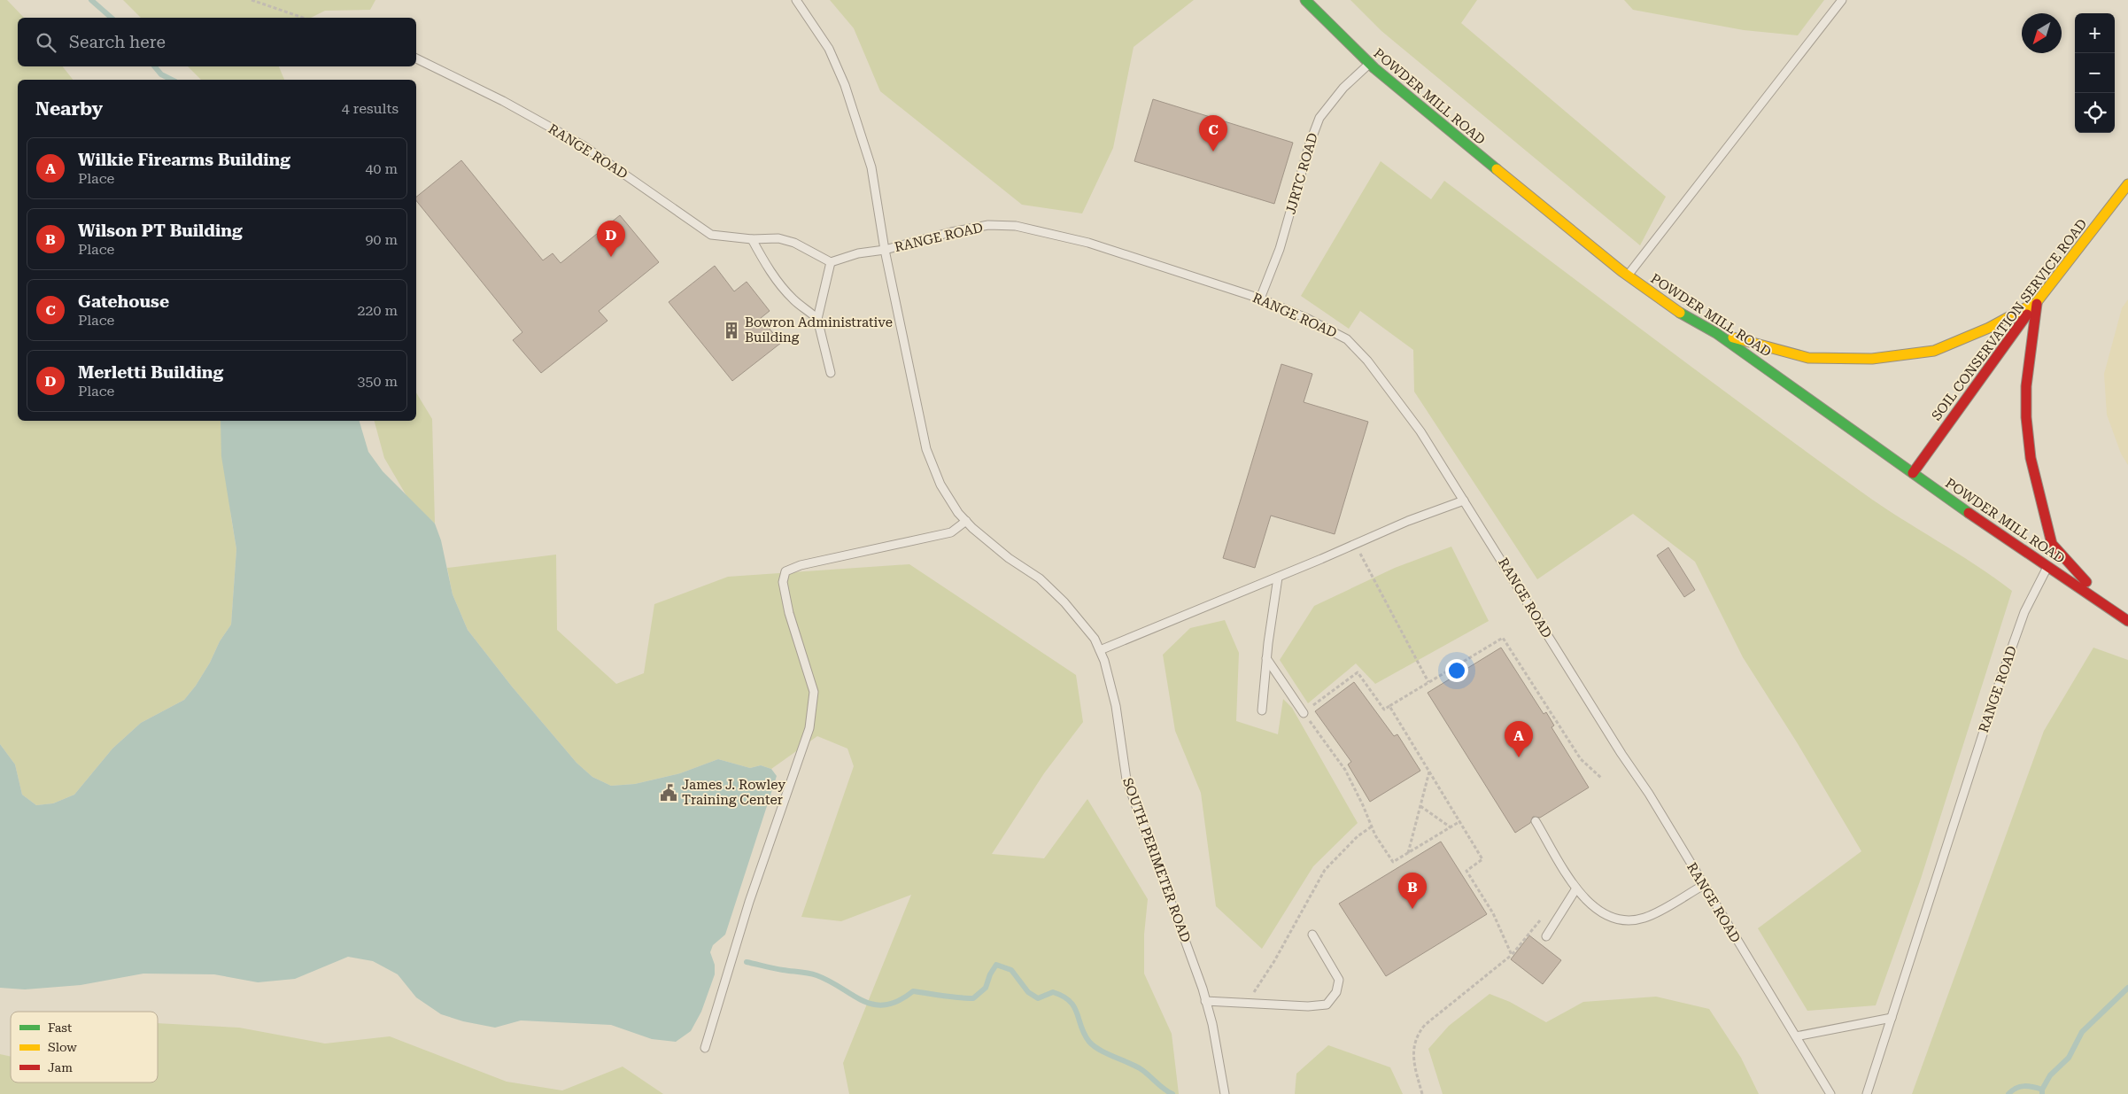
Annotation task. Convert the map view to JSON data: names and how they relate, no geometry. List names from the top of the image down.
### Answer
{
  "streets": {
    "main road": ["POWDER MILL ROAD", "SOIL CONSERVATION SERVICE ROAD"],
    "lane": ["RANGE ROAD", "JJRTC ROAD", "SOUTH PERIMETER ROAD"]
  },
  "crossings": [
    ["POWDER MILL ROAD", "RANGE ROAD"],
    ["POWDER MILL ROAD", "JJRTC ROAD"],
    ["POWDER MILL ROAD", "SOIL CONSERVATION SERVICE ROAD"],
    ["RANGE ROAD", "JJRTC ROAD"],
    ["RANGE ROAD", "SOUTH PERIMETER ROAD"]
  ],
  "places": {
    "building": ["Bowron Administrative Building"],
    "public building": ["James J. Rowley Training Center"]
  },
  "legend": ["Fast", "Slow", "Jam"],
  "north": "bottom left",
  "page": {
    "map_buttons": ["+", "−"],
    "search": "Search here",
    "heading": ["Nearby", "4 results"],
    "pins": [
      "C",
      "D",
      "A",
      "B"
    ],
    "list": [
      {
        "mark": "A",
        "name": "Wilkie Firearms Building",
        "note": "Place",
        "value": "40 m"
      },
      {
        "mark": "B",
        "name": "Wilson PT Building",
        "note": "Place",
        "value": "90 m"
      },
      {
        "mark": "C",
        "name": "Gatehouse",
        "note": "Place",
        "value": "220 m"
      },
      {
        "mark": "D",
        "name": "Merletti Building",
        "note": "Place",
        "value": "350 m"
      }
    ]
  }
}
